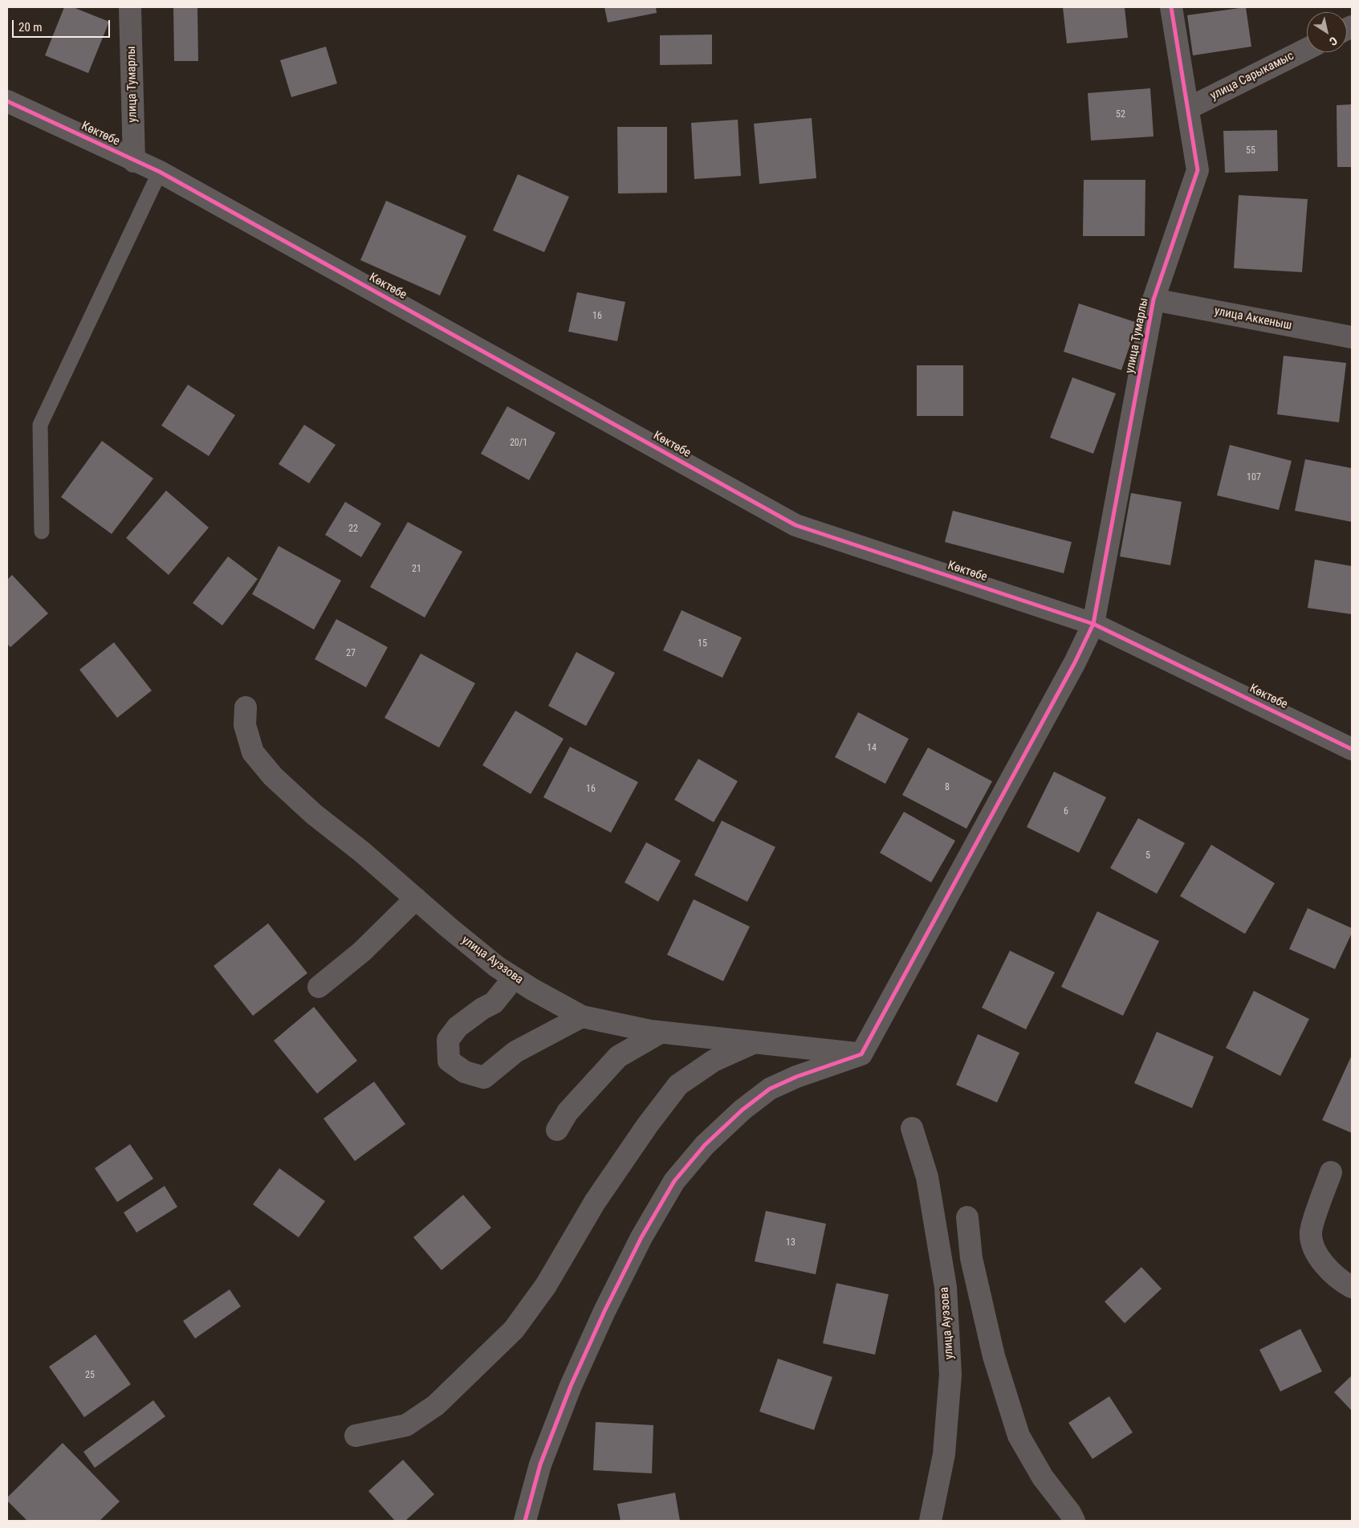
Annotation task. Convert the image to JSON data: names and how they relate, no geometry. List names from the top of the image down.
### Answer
{
  "streets": {
    "street": [
      "улица Сарыкамыс",
      "улица Тумарлы",
      "Көктөбе",
      "улица Аккеныш",
      "улица Ауэзова"
    ]
  },
  "crossings": [
    ["улица Сарыкамыс", "улица Тумарлы"],
    ["улица Тумарлы", "Көктөбе"],
    ["улица Тумарлы", "улица Аккеныш"],
    ["улица Тумарлы", "улица Ауэзова"]
  ],
  "house_numbers": [
    "52",
    "55",
    "16",
    "20/1",
    "107",
    "22",
    "21",
    "15",
    "27",
    "14",
    "8",
    "16",
    "6",
    "5",
    "13",
    "25"
  ],
  "scale_bar": "20 m",
  "north": "bottom right"
}
